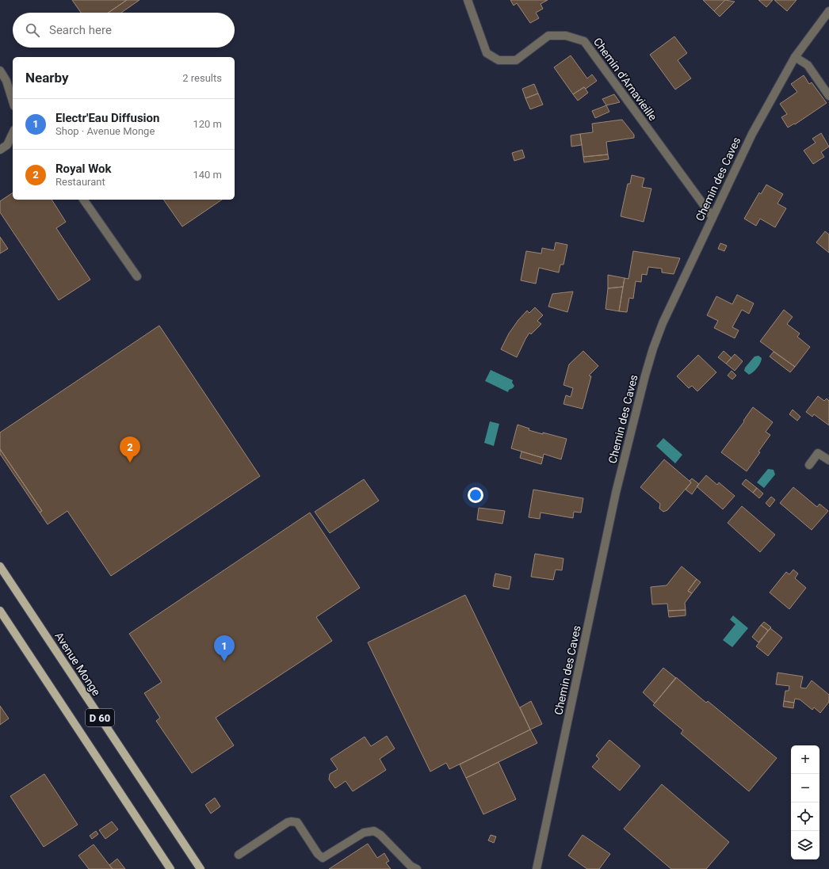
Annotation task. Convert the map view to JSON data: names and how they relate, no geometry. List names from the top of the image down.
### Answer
{
  "streets": {
    "main road": ["Avenue Monge", "D 60"],
    "street": ["Chemin d'Arnavieille", "Chemin des Caves"]
  },
  "crossings": [
    ["Chemin d'Arnavieille", "Chemin des Caves"]
  ],
  "page": {
    "search": "Search here",
    "heading": ["Nearby", "2 results"],
    "list": [
      {
        "mark": "1",
        "name": "Electr'Eau Diffusion",
        "note": "Shop · Avenue Monge",
        "value": "120 m"
      },
      {
        "mark": "2",
        "name": "Royal Wok",
        "note": "Restaurant",
        "value": "140 m"
      }
    ],
    "pins": ["2", "1"],
    "map_buttons": ["+", "−"]
  }
}
